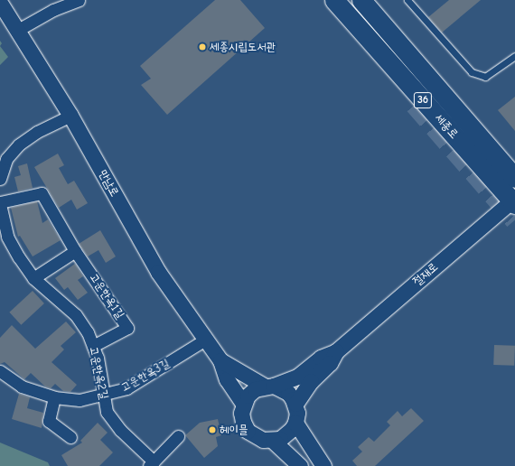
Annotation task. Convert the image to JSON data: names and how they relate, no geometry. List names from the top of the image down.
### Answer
{
  "streets": {
    "main road": ["36", "세종로"],
    "street": [
      "만남로",
      "절재로",
      "고운한옥1길",
      "고운한옥2길",
      "고운한옥3길"
    ]
  },
  "crossings": [
    ["세종로", "절재로"],
    ["만남로", "고운한옥3길"],
    ["고운한옥1길", "고운한옥2길"],
    ["고운한옥2길", "고운한옥3길"]
  ],
  "places": ["세종시립도서관", "헤이믈"]
}
